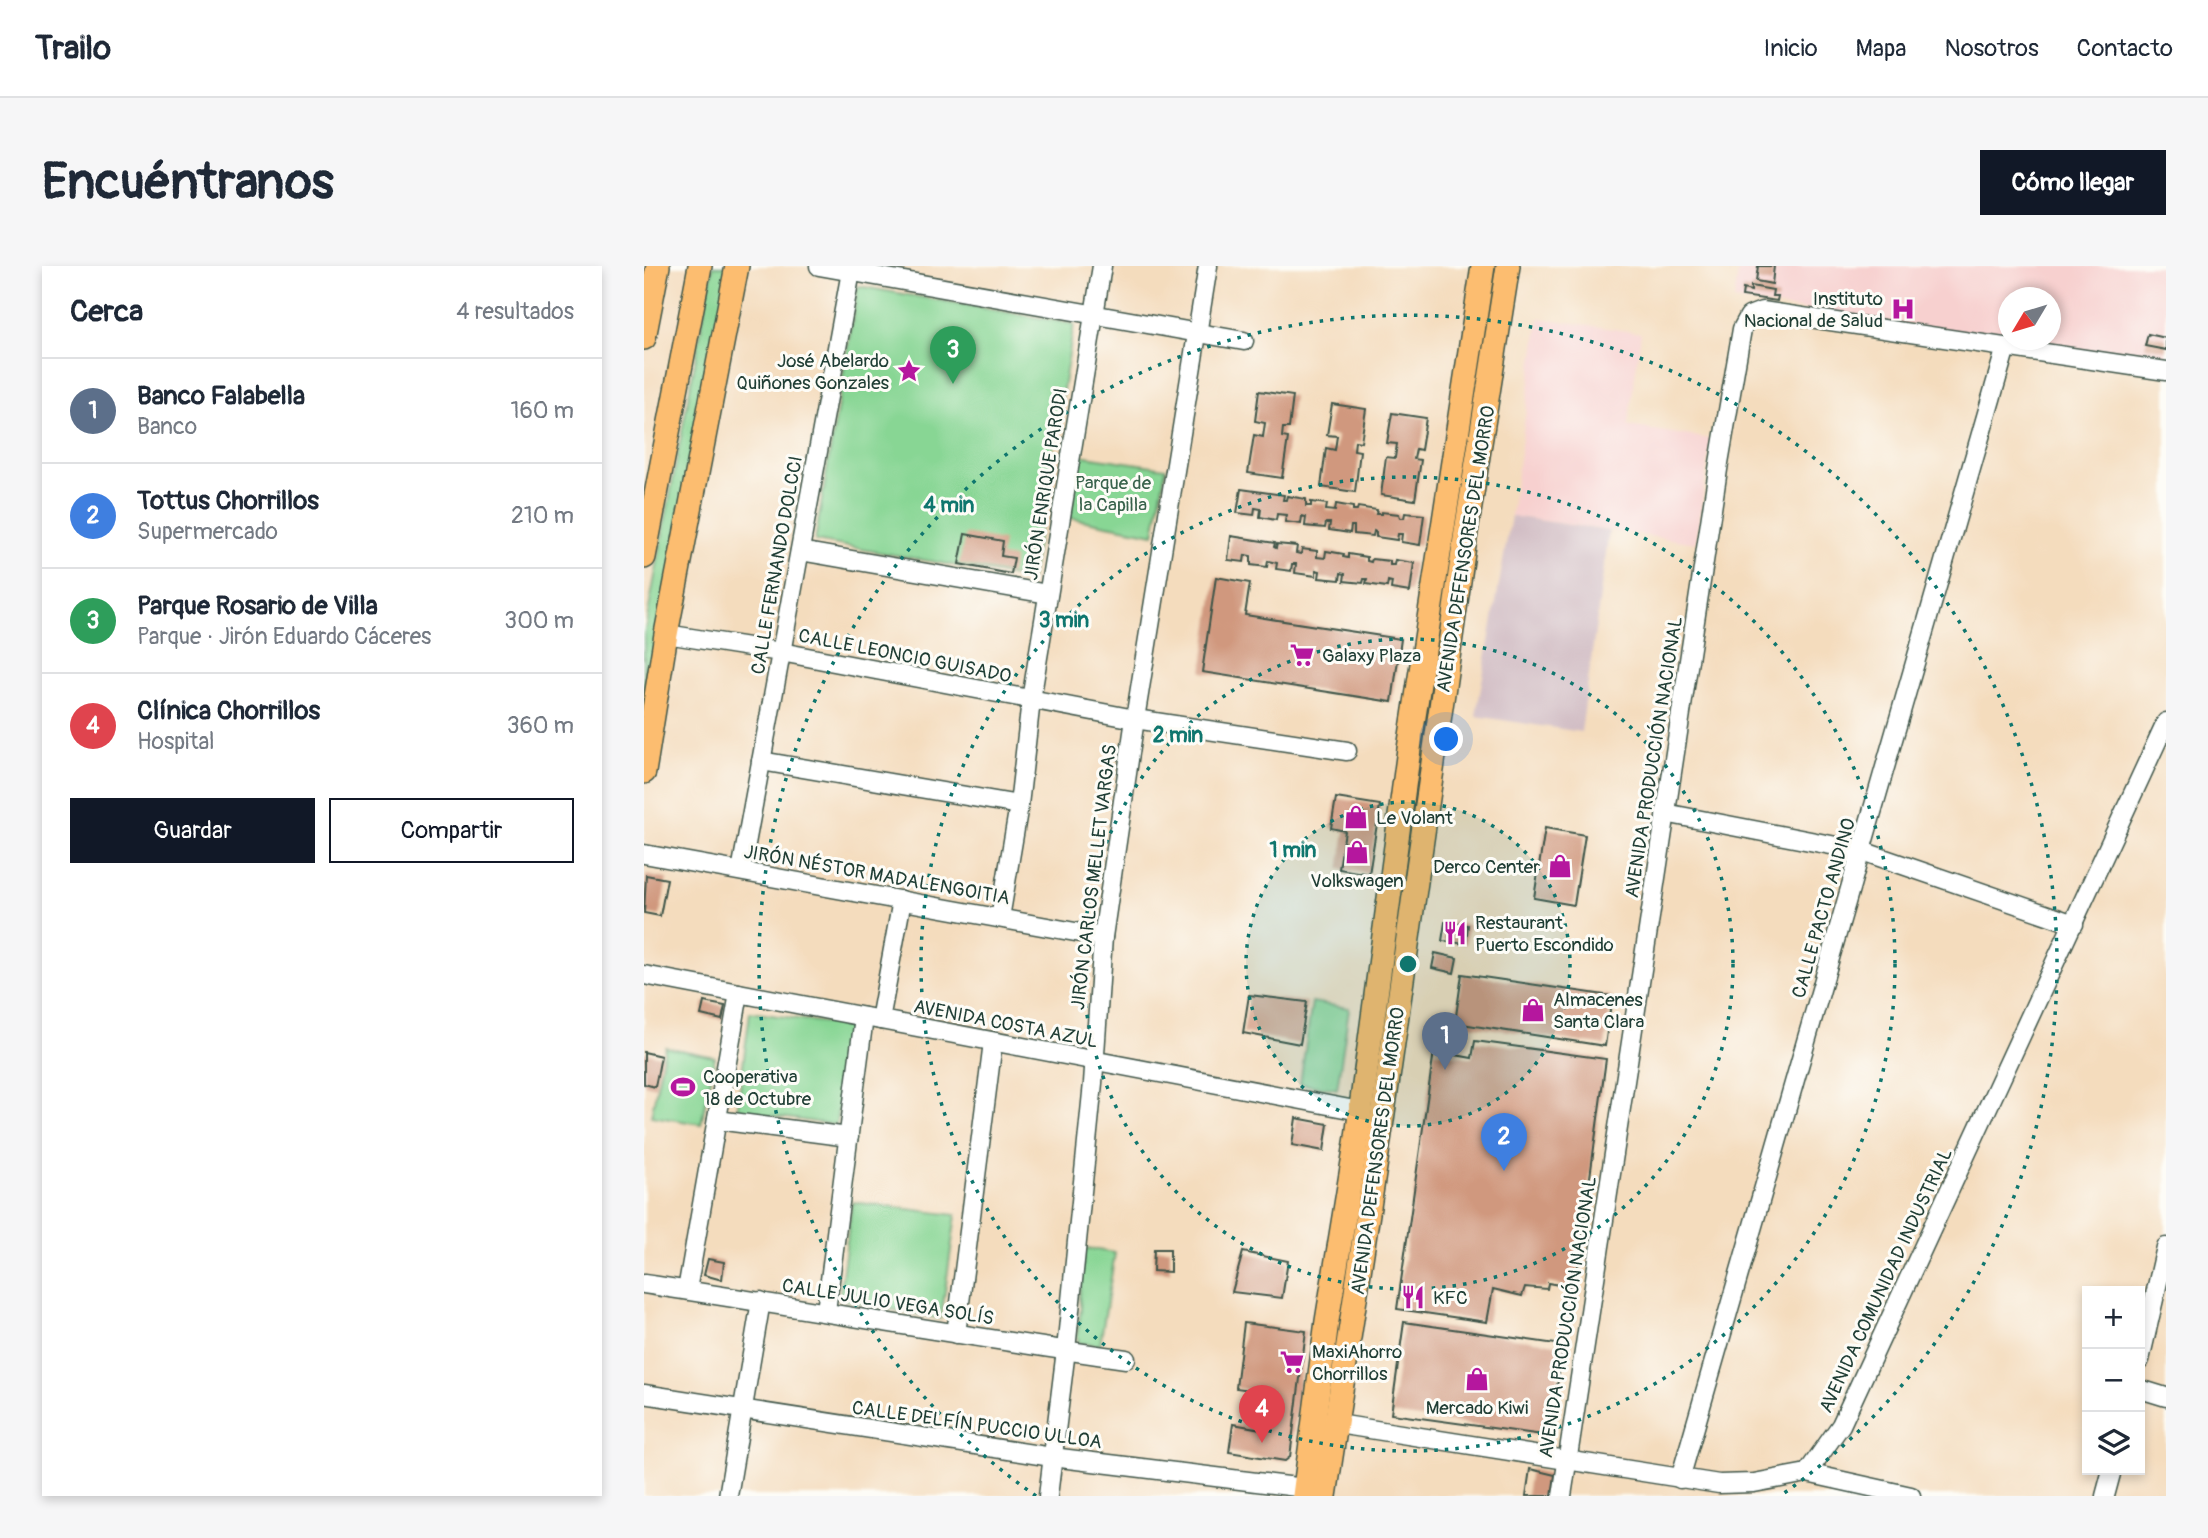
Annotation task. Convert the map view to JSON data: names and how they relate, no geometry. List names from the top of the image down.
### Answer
{
  "streets": {
    "main road": ["AVENIDA DEFENSORES DEL MORRO"],
    "street": [
      "JIRÓN ENRIQUE PARODI",
      "CALLE FERNANDO DOLCCI",
      "CALLE LEONCIO GUISADO",
      "AVENIDA PRODUCCIÓN NACIONAL",
      "JIRÓN NÉSTOR MADALENGOITIA",
      "JIRÓN CARLOS MELLET VARGAS",
      "CALLE PACTO ANDINO",
      "AVENIDA COSTA AZUL",
      "AVENIDA COMUNIDAD INDUSTRIAL",
      "CALLE JULIO VEGA SOLÍS",
      "CALLE DELFÍN PUCCIO ULLOA"
    ]
  },
  "crossings": [
    ["JIRÓN ENRIQUE PARODI", "CALLE LEONCIO GUISADO"],
    ["JIRÓN ENRIQUE PARODI", "JIRÓN NÉSTOR MADALENGOITIA"],
    ["AVENIDA DEFENSORES DEL MORRO", "AVENIDA COSTA AZUL"],
    ["AVENIDA DEFENSORES DEL MORRO", "CALLE DELFÍN PUCCIO ULLOA"],
    ["CALLE FERNANDO DOLCCI", "CALLE LEONCIO GUISADO"],
    ["CALLE FERNANDO DOLCCI", "JIRÓN NÉSTOR MADALENGOITIA"],
    ["CALLE LEONCIO GUISADO", "JIRÓN CARLOS MELLET VARGAS"],
    ["JIRÓN NÉSTOR MADALENGOITIA", "JIRÓN CARLOS MELLET VARGAS"],
    ["JIRÓN CARLOS MELLET VARGAS", "AVENIDA COSTA AZUL"],
    ["JIRÓN CARLOS MELLET VARGAS", "CALLE JULIO VEGA SOLÍS"],
    ["JIRÓN CARLOS MELLET VARGAS", "CALLE DELFÍN PUCCIO ULLOA"]
  ],
  "parks": ["Parque de la Capilla"],
  "places": {
    "hospital": ["Instituto Nacional de Salud"],
    "place": ["José Abelardo Quiñones Gonzales"],
    "supermarket": ["Galaxy Plaza", "MaxiAhorro Chorrillos"],
    "shop": [
      "Le Volant",
      "Volkswagen",
      "Derco Center",
      "Almacenes Santa Clara",
      "Mercado Kiwi"
    ],
    "restaurant": ["Restaurant Puerto Escondido", "KFC"],
    "sports": ["Cooperativa 18 de Octubre"]
  },
  "north": "bottom left",
  "page": {
    "header": "Trailo",
    "nav": [
      "Inicio",
      "Mapa",
      "Nosotros",
      "Contacto"
    ],
    "buttons": [
      "Cómo llegar",
      ["Guardar", "Compartir"]
    ],
    "title": "Encuéntranos",
    "heading": ["Cerca", "4 resultados"],
    "pins": [
      "3",
      "1",
      "2",
      "4"
    ],
    "list": [
      {
        "mark": "1",
        "name": "Banco Falabella",
        "note": "Banco",
        "value": "160 m"
      },
      {
        "mark": "2",
        "name": "Tottus Chorrillos",
        "note": "Supermercado",
        "value": "210 m"
      },
      {
        "mark": "3",
        "name": "Parque Rosario de Villa",
        "note": "Parque · Jirón Eduardo Cáceres",
        "value": "300 m"
      },
      {
        "mark": "4",
        "name": "Clínica Chorrillos",
        "note": "Hospital",
        "value": "360 m"
      }
    ],
    "map_buttons": ["+", "−"]
  },
  "rings": [
    "4 min",
    "3 min",
    "2 min",
    "1 min"
  ]
}
